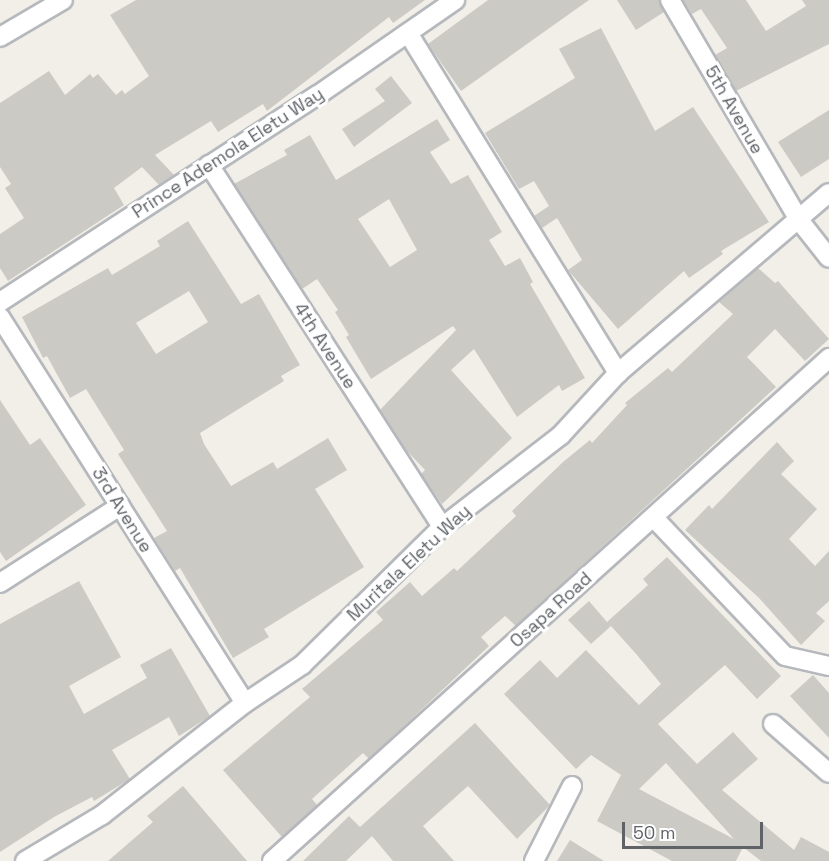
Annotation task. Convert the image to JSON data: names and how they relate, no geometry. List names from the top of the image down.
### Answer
{
  "streets": {
    "street": [
      "5th Avenue",
      "Prince Ademola Eletu Way",
      "4th Avenue",
      "3rd Avenue",
      "Muritala Eletu Way",
      "Osapa Road"
    ]
  },
  "crossings": [
    ["5th Avenue", "Muritala Eletu Way"],
    ["Prince Ademola Eletu Way", "4th Avenue"],
    ["4th Avenue", "Muritala Eletu Way"],
    ["3rd Avenue", "Muritala Eletu Way"]
  ],
  "scale_bar": "50 m"
}
